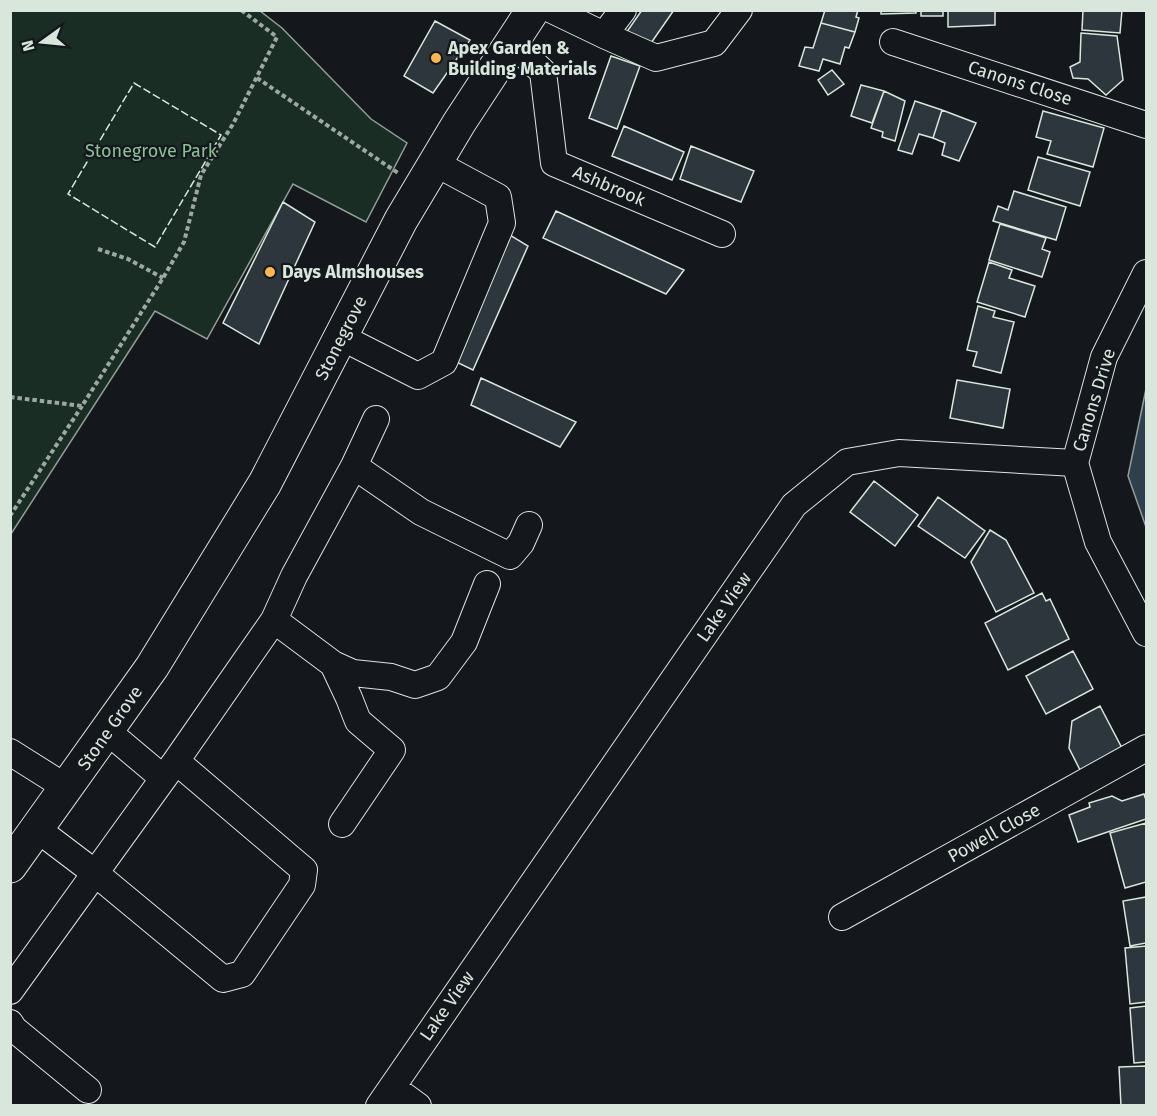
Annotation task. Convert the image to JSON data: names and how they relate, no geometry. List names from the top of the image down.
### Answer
{
  "streets": {
    "main road": ["Stonegrove", "Stone Grove"],
    "street": [
      "Canons Close",
      "Ashbrook",
      "Canons Drive",
      "Lake View",
      "Powell Close"
    ]
  },
  "crossings": [
    ["Ashbrook", "Stonegrove"],
    ["Stonegrove", "Stone Grove"],
    ["Canons Drive", "Lake View"]
  ],
  "parks": ["Stonegrove Park"],
  "places": ["Apex Garden & Building Materials", "Days Almshouses"],
  "north": "left"
}
